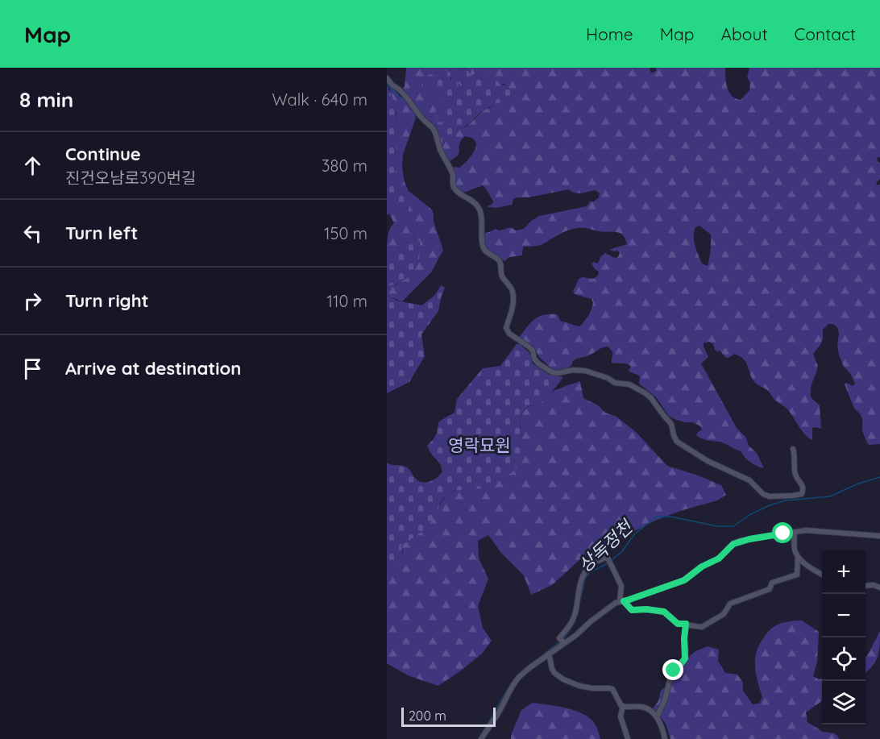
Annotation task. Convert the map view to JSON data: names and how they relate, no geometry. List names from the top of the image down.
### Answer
{
  "water": ["상독정천"],
  "parks": ["영락묘원"],
  "scale_bar": "200 m",
  "page": {
    "header": "Map",
    "nav": [
      "Home",
      "Map",
      "About",
      "Contact"
    ],
    "heading": ["8 min", "Walk · 640 m"],
    "list": [
      ["Continue", "진건오남로390번길", "380 m"],
      ["Turn left", "150 m"],
      ["Turn right", "110 m"],
      "Arrive at destination"
    ],
    "map_buttons": ["+", "−"],
    "scale": "200 m"
  }
}
